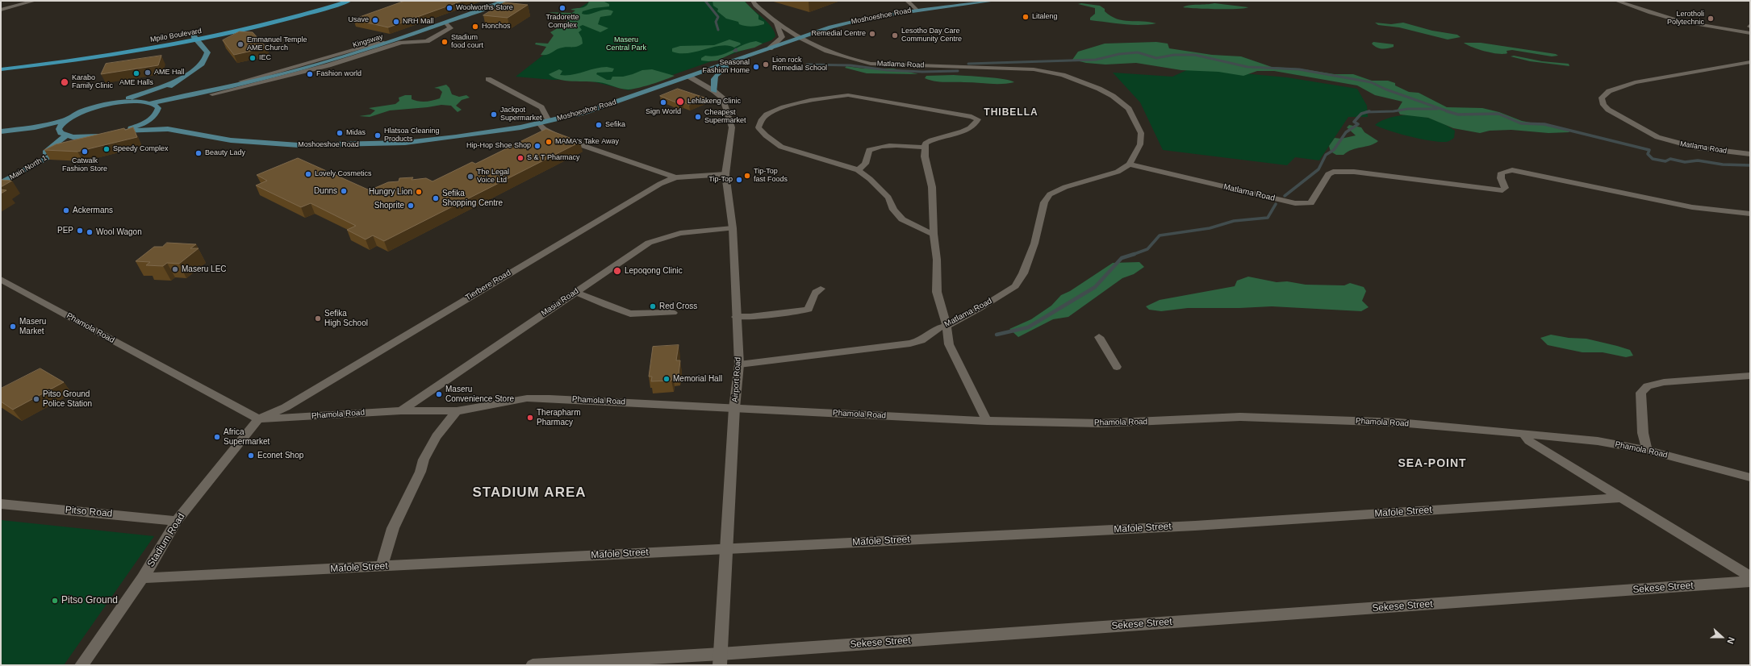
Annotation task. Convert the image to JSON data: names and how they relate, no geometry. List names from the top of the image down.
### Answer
{
  "streets": {
    "highway": ["Mpilo Boulevard"],
    "main road": ["Moshoeshoe Road", "Kingsway", "Main North 1"],
    "street": [
      "Matlama Road",
      "Tierbere Road",
      "Masia Road",
      "Phamola Road",
      "Airport Road",
      "Pitso Road",
      "Mafole Street",
      "Stadium Road",
      "Sekese Street"
    ]
  },
  "crossings": [
    ["Moshoeshoe Road", "Matlama Road"],
    ["Moshoeshoe Road", "Airport Road"],
    ["Matlama Road", "Airport Road"],
    ["Tierbere Road", "Phamola Road"],
    ["Tierbere Road", "Airport Road"],
    ["Tierbere Road", "Stadium Road"],
    ["Masia Road", "Phamola Road"],
    ["Masia Road", "Airport Road"],
    ["Phamola Road", "Airport Road"],
    ["Phamola Road", "Stadium Road"],
    ["Airport Road", "Mafole Street"],
    ["Airport Road", "Sekese Street"],
    ["Pitso Road", "Stadium Road"],
    ["Mafole Street", "Stadium Road"]
  ],
  "districts": ["THIBELLA", "SEA-POINT", "STADIUM AREA"],
  "parks": ["Maseru Central Park"],
  "places": [
    "Woolworths Store",
    "Tradorette Complex",
    "Litaleng",
    "Lerotholi Polytechnic",
    "Usave",
    "NRH Mall",
    "Honchos",
    "Remedial Centre",
    "Lesotho Day Care Community Centre",
    "Stadium food court",
    "Emmanuel Temple AME Church",
    "IEC",
    "Lion rock Remedial School",
    "Seasonal Fashion Home",
    "AME Hall",
    "AME Halls",
    "Fashion world",
    "Karabo Family Clinic",
    "Lehlakeng Clinic",
    "Sign World",
    "Jackpot Supermarket",
    "Cheapest Supermarket",
    "Sefika",
    "Midas",
    "Hlatsoa Cleaning Products",
    "MAMA's Take Away",
    "Hip-Hop Shoe Shop",
    "Speedy Complex",
    "Catwalk Fashion Store",
    "Beauty Lady",
    "S & T Pharmacy",
    "Lovely Cosmetics",
    "Tip-Top fast Foods",
    "The Legal Voice Ltd",
    "Tip-Top",
    "Dunns",
    "Hungry Lion",
    "Sefika Shopping Centre",
    "Shoprite",
    "Ackermans",
    "PEP",
    "Wool Wagon",
    "Maseru LEC",
    "Lepoqong Clinic",
    "Red Cross",
    "Sefika High School",
    "Maseru Market",
    "Memorial Hall",
    "Maseru Convenience Store",
    "Pitso Ground Police Station",
    "Therapharm Pharmacy",
    "Africa Supermarket",
    "Econet Shop",
    "Pitso Ground"
  ],
  "north": "right"
}
